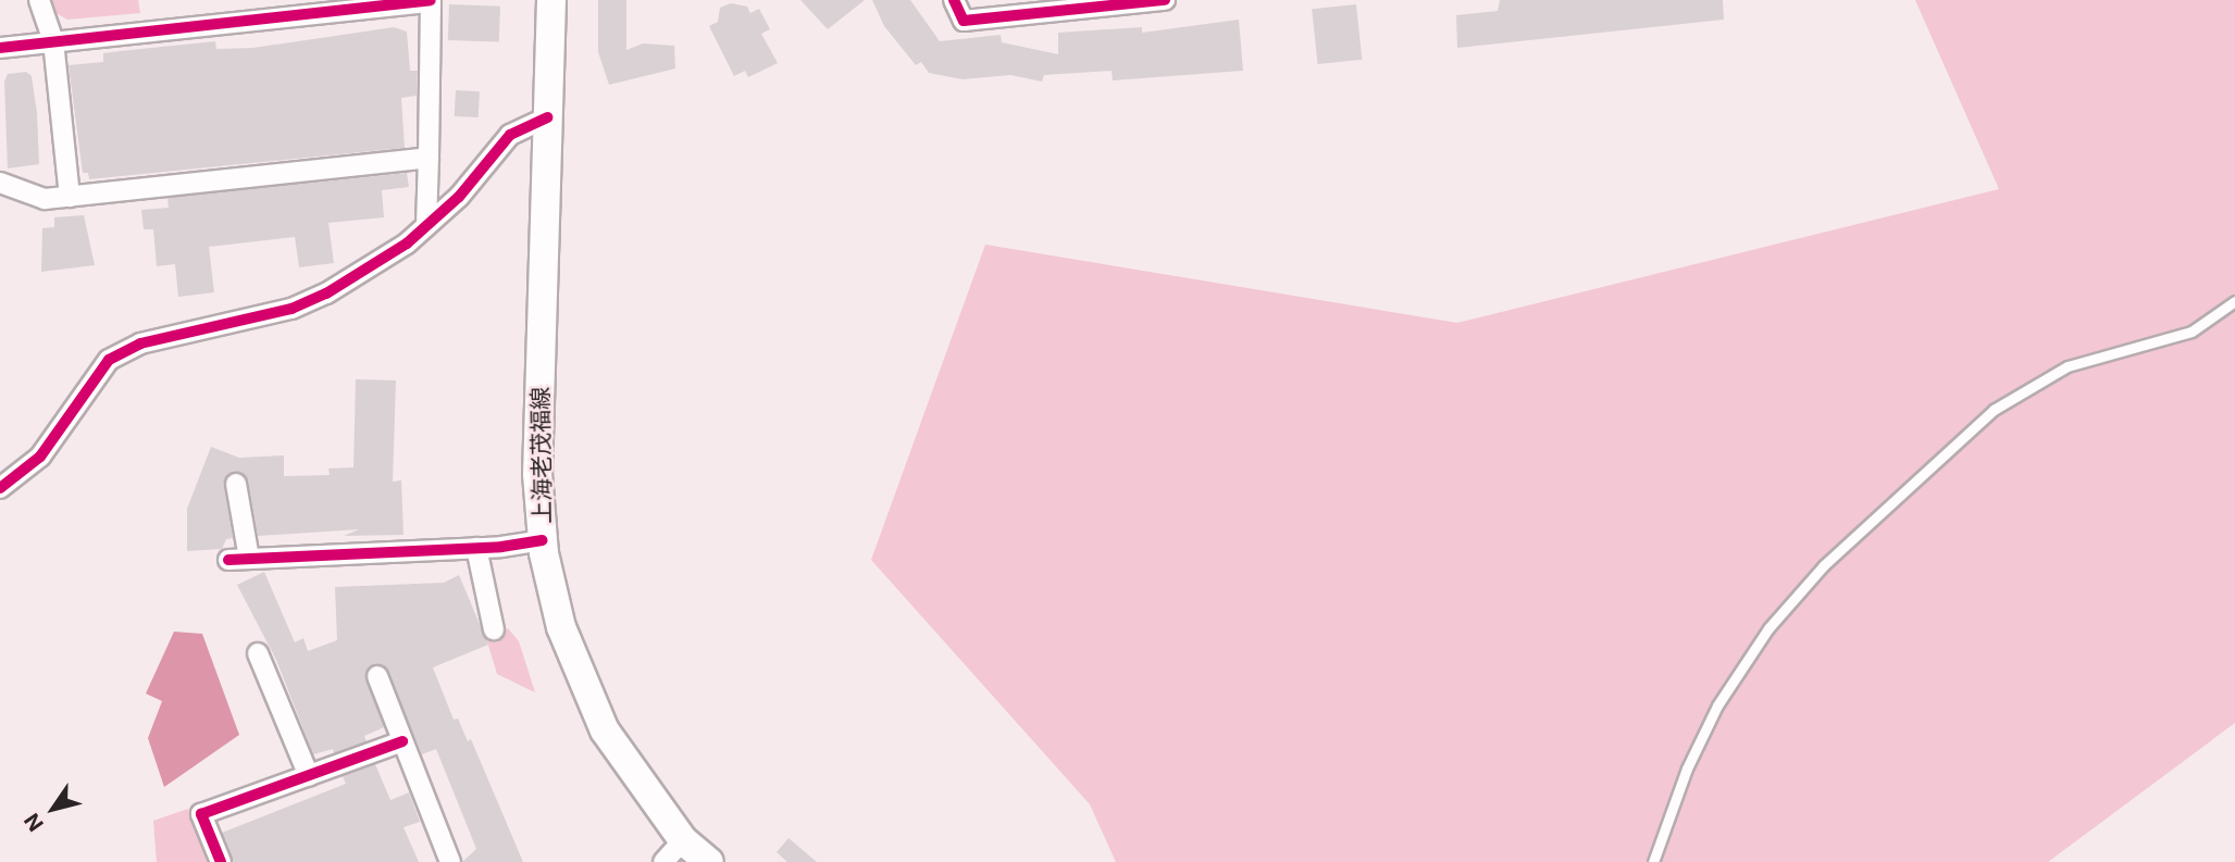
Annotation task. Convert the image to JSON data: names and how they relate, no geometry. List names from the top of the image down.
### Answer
{
  "streets": {
    "main road": ["上海老茂福線"]
  },
  "north": "bottom left"
}
